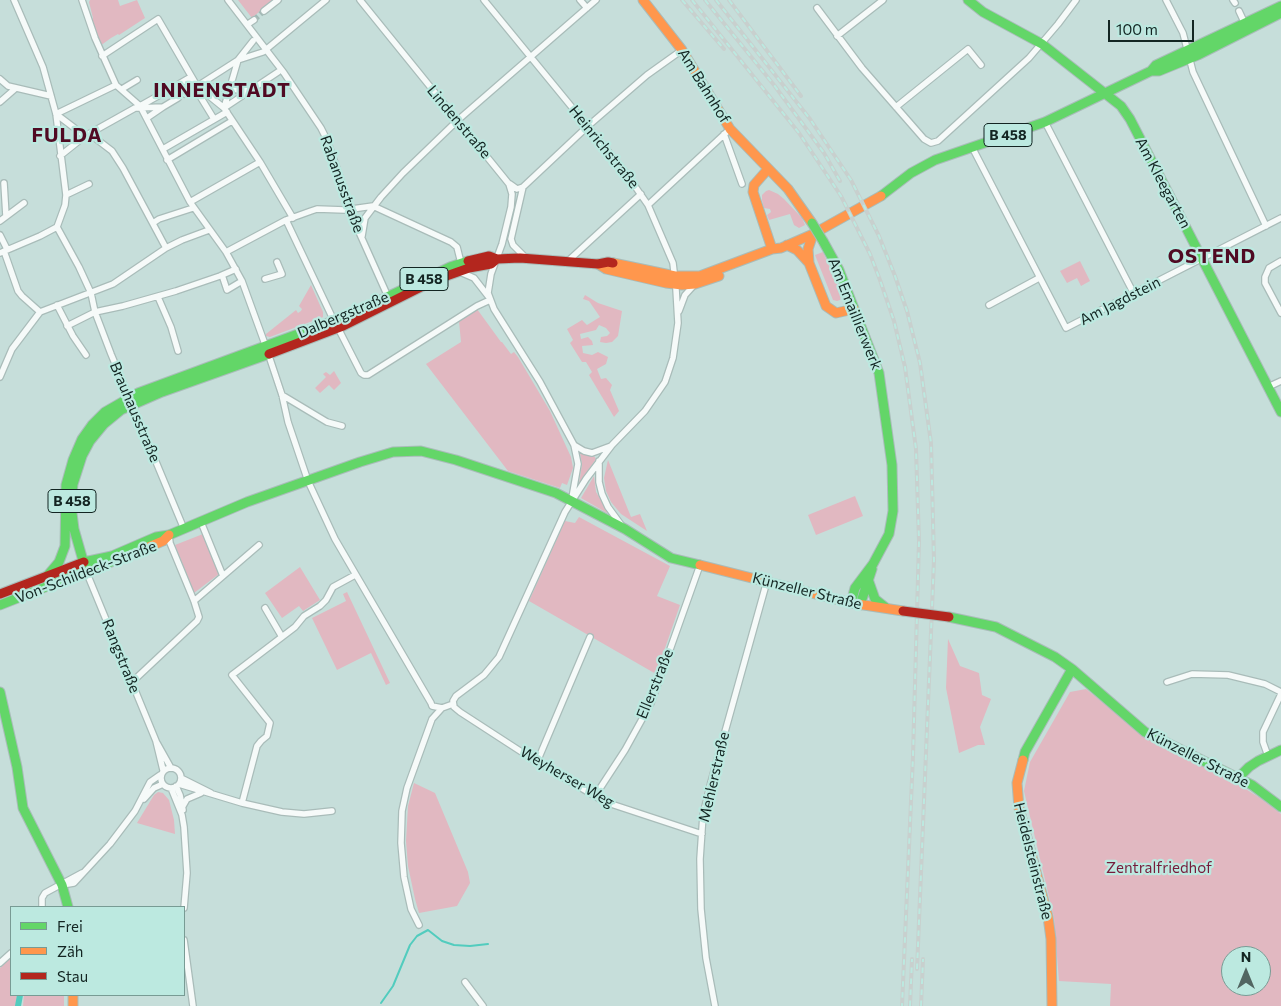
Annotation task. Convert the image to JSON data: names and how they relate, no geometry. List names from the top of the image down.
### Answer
{
  "streets": {
    "main road": [
      "Am Bahnhof",
      "B 458",
      "Am Kleegarten",
      "Am Emaillierwerk",
      "Dalbergstraße",
      "Von-Schildeck-Straße",
      "Künzeller Straße",
      "Rangstraße",
      "Heidelsteinstraße"
    ],
    "street": [
      "Lindenstraße",
      "Heinrichstraße",
      "Rabanusstraße",
      "Am Jagdstein",
      "Brauhausstraße",
      "Ellerstraße",
      "Weyherser Weg",
      "Mehlerstraße"
    ]
  },
  "crossings": [
    ["Am Bahnhof", "Am Emaillierwerk"],
    ["B 458", "Heinrichstraße"],
    ["B 458", "Am Kleegarten"],
    ["B 458", "Dalbergstraße"],
    ["Heinrichstraße", "Künzeller Straße"],
    ["Heinrichstraße", "Weyherser Weg"],
    ["Am Kleegarten", "Am Jagdstein"],
    ["Rabanusstraße", "Dalbergstraße"],
    ["Am Emaillierwerk", "Künzeller Straße"],
    ["Dalbergstraße", "Brauhausstraße"],
    ["Dalbergstraße", "Rangstraße"],
    ["Brauhausstraße", "Von-Schildeck-Straße"],
    ["Brauhausstraße", "Rangstraße"],
    ["Von-Schildeck-Straße", "Künzeller Straße"],
    ["Von-Schildeck-Straße", "Rangstraße"],
    ["Künzeller Straße", "Ellerstraße"],
    ["Künzeller Straße", "Mehlerstraße"],
    ["Künzeller Straße", "Heidelsteinstraße"],
    ["Ellerstraße", "Weyherser Weg"],
    ["Weyherser Weg", "Mehlerstraße"]
  ],
  "districts": ["INNENSTADT", "FULDA", "OSTEND"],
  "parks": ["Zentralfriedhof"],
  "legend": ["Frei", "Zäh", "Stau"],
  "scale_bar": "100 m",
  "north": "top"
}
